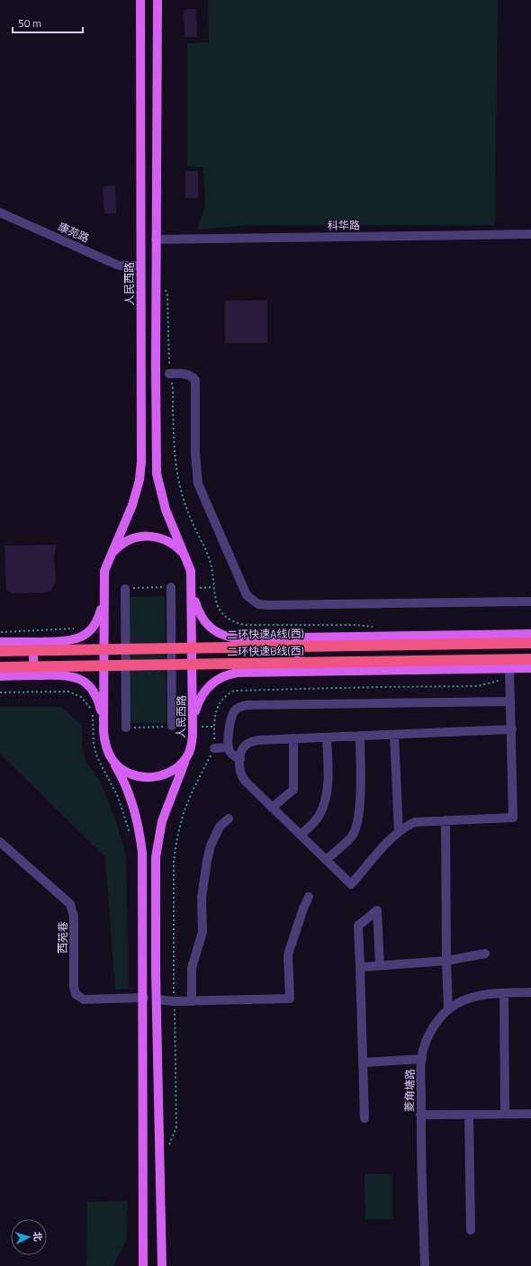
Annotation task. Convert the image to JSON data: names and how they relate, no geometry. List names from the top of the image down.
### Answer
{
  "streets": {
    "highway": ["二环快速A线(西)", "二环快速B线(西)"],
    "main road": ["人民西路"],
    "street": [
      "科华路",
      "康苑路",
      "西苑巷",
      "菱角塘路"
    ]
  },
  "crossings": [
    ["科华路", "人民西路"],
    ["康苑路", "人民西路"]
  ],
  "scale_bar": "50 m",
  "north": "right"
}
